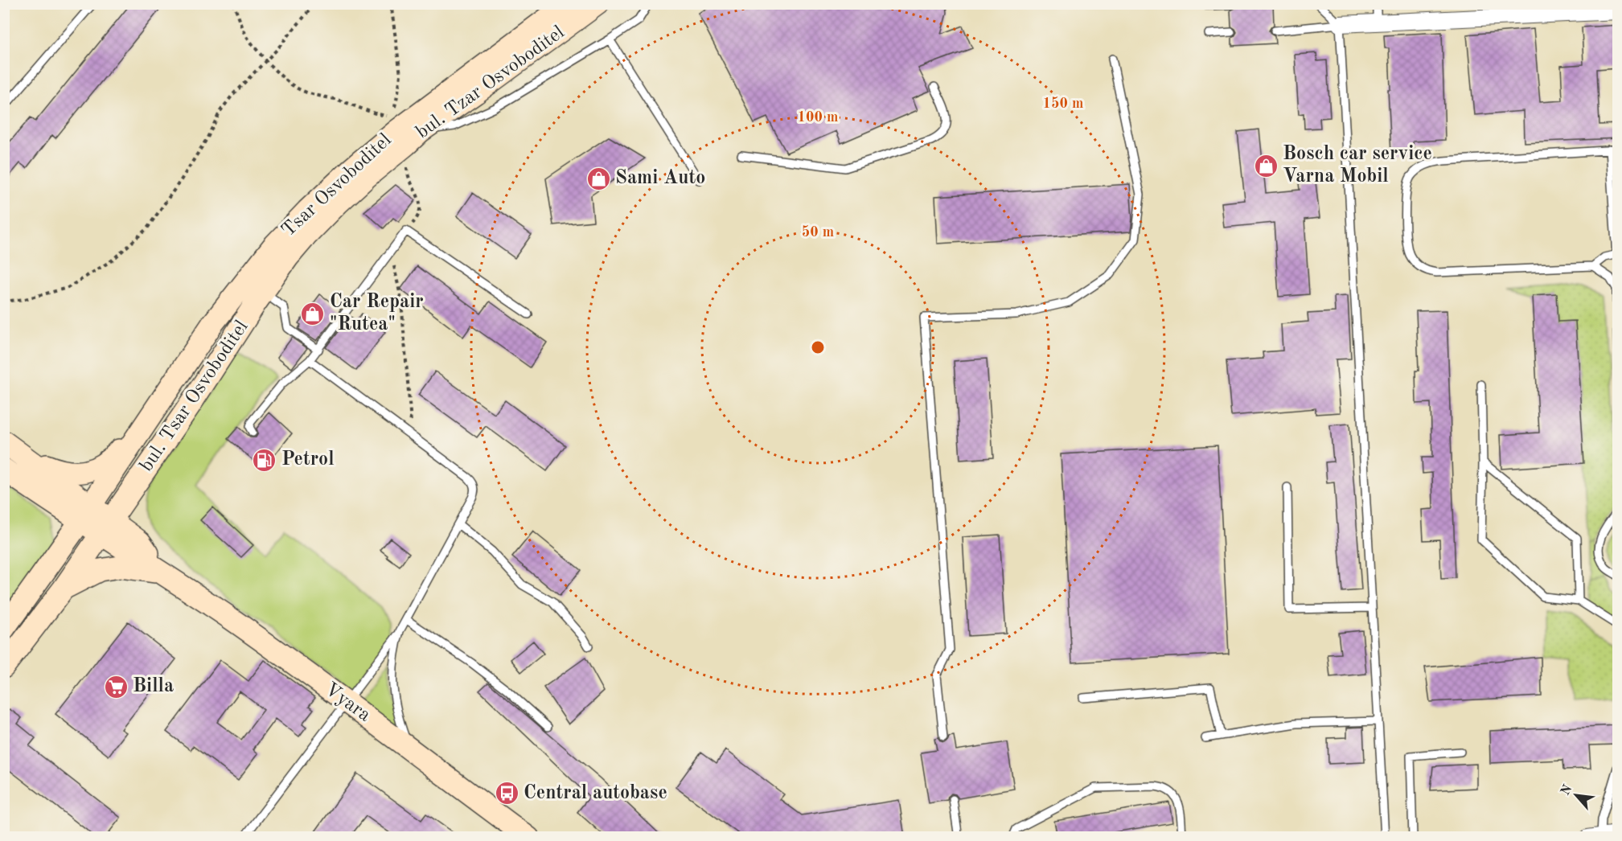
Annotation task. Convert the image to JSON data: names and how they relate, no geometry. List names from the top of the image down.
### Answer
{
  "streets": {
    "main road": [
      "bul. Tzar Osvoboditel",
      "Tsar Osvoboditel",
      "bul. Tsar Osvoboditel",
      "Vyara"
    ]
  },
  "crossings": [
    ["bul. Tzar Osvoboditel", "bul. Tsar Osvoboditel"],
    ["Tsar Osvoboditel", "bul. Tsar Osvoboditel"],
    ["bul. Tsar Osvoboditel", "Vyara"]
  ],
  "places": {
    "shop": ["Bosch car service Varna Mobil", "Sami Auto", "Car Repair \"Rutea\""],
    "fuel station": ["Petrol"],
    "supermarket": ["Billa"],
    "bus stop": ["Central autobase"]
  },
  "north": "top left",
  "rings": ["150 m", "100 m", "50 m"]
}
